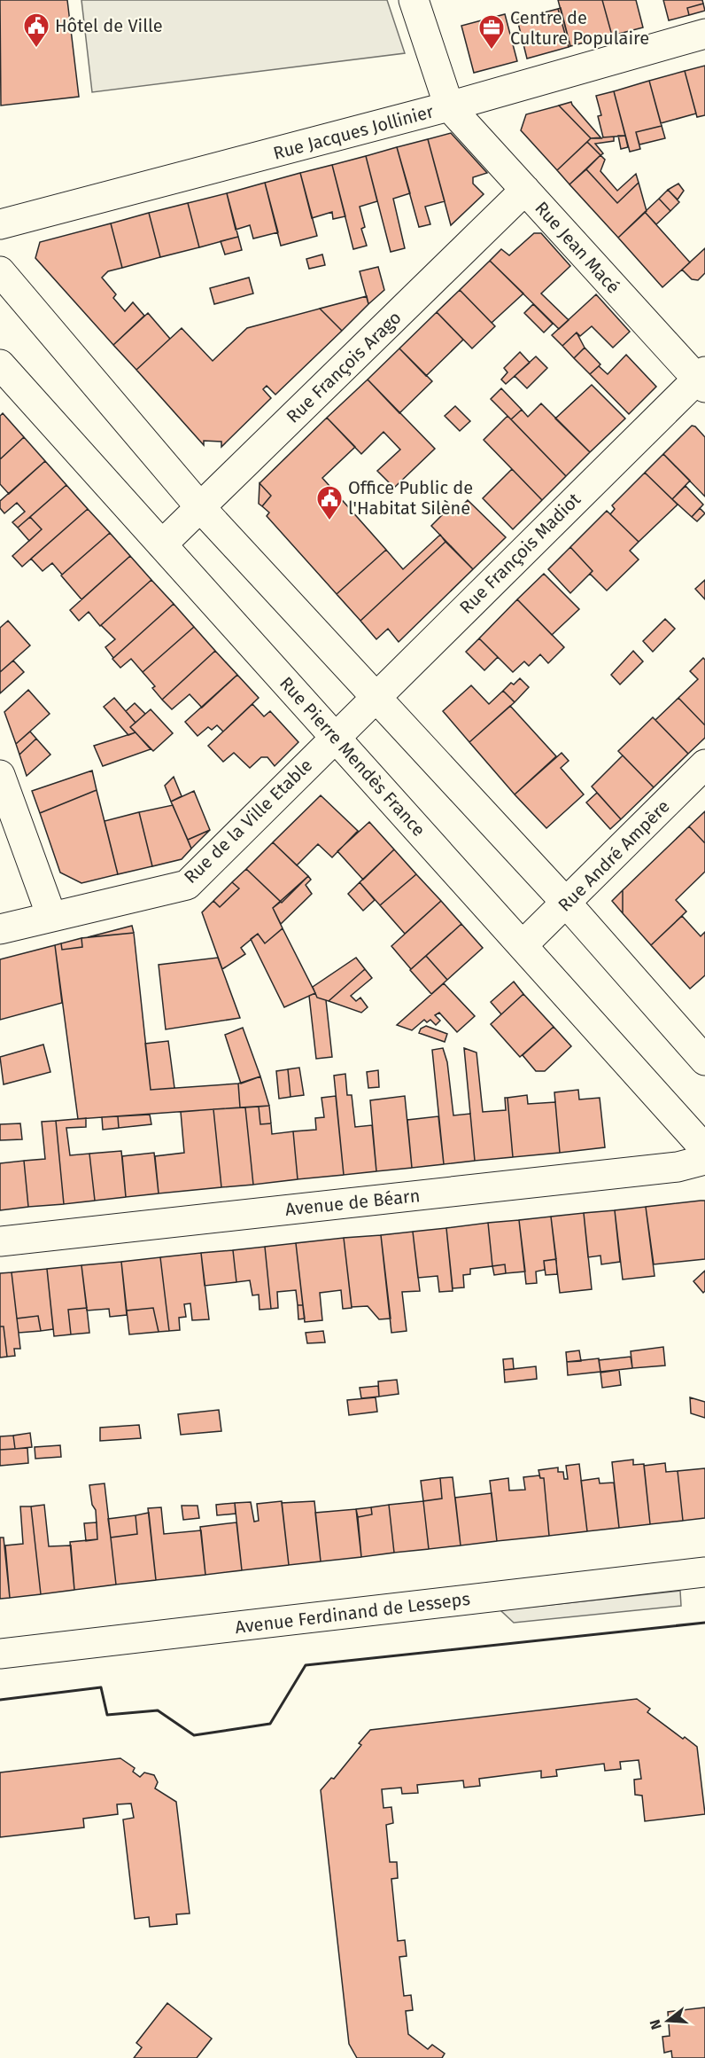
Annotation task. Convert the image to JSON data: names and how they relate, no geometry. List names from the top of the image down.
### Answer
{
  "streets": {
    "street": [
      "Rue Jacques Jollinier",
      "Rue Jean Macé",
      "Rue François Arago",
      "Rue François Madiot",
      "Rue Pierre Mendès France",
      "Rue de la Ville Etable",
      "Rue André Ampère",
      "Avenue de Béarn",
      "Avenue Ferdinand de Lesseps"
    ]
  },
  "crossings": [
    ["Rue Jacques Jollinier", "Rue Jean Macé"],
    ["Rue Jean Macé", "Rue François Arago"],
    ["Rue Jean Macé", "Rue François Madiot"],
    ["Rue François Arago", "Rue Pierre Mendès France"],
    ["Rue François Madiot", "Rue Pierre Mendès France"],
    ["Rue François Madiot", "Rue de la Ville Etable"],
    ["Rue Pierre Mendès France", "Rue de la Ville Etable"],
    ["Rue Pierre Mendès France", "Rue André Ampère"]
  ],
  "places": {
    "public building": ["Hôtel de Ville", "Office Public de l'Habitat Silène"],
    "office": ["Centre de Culture Populaire"]
  },
  "north": "left"
}
